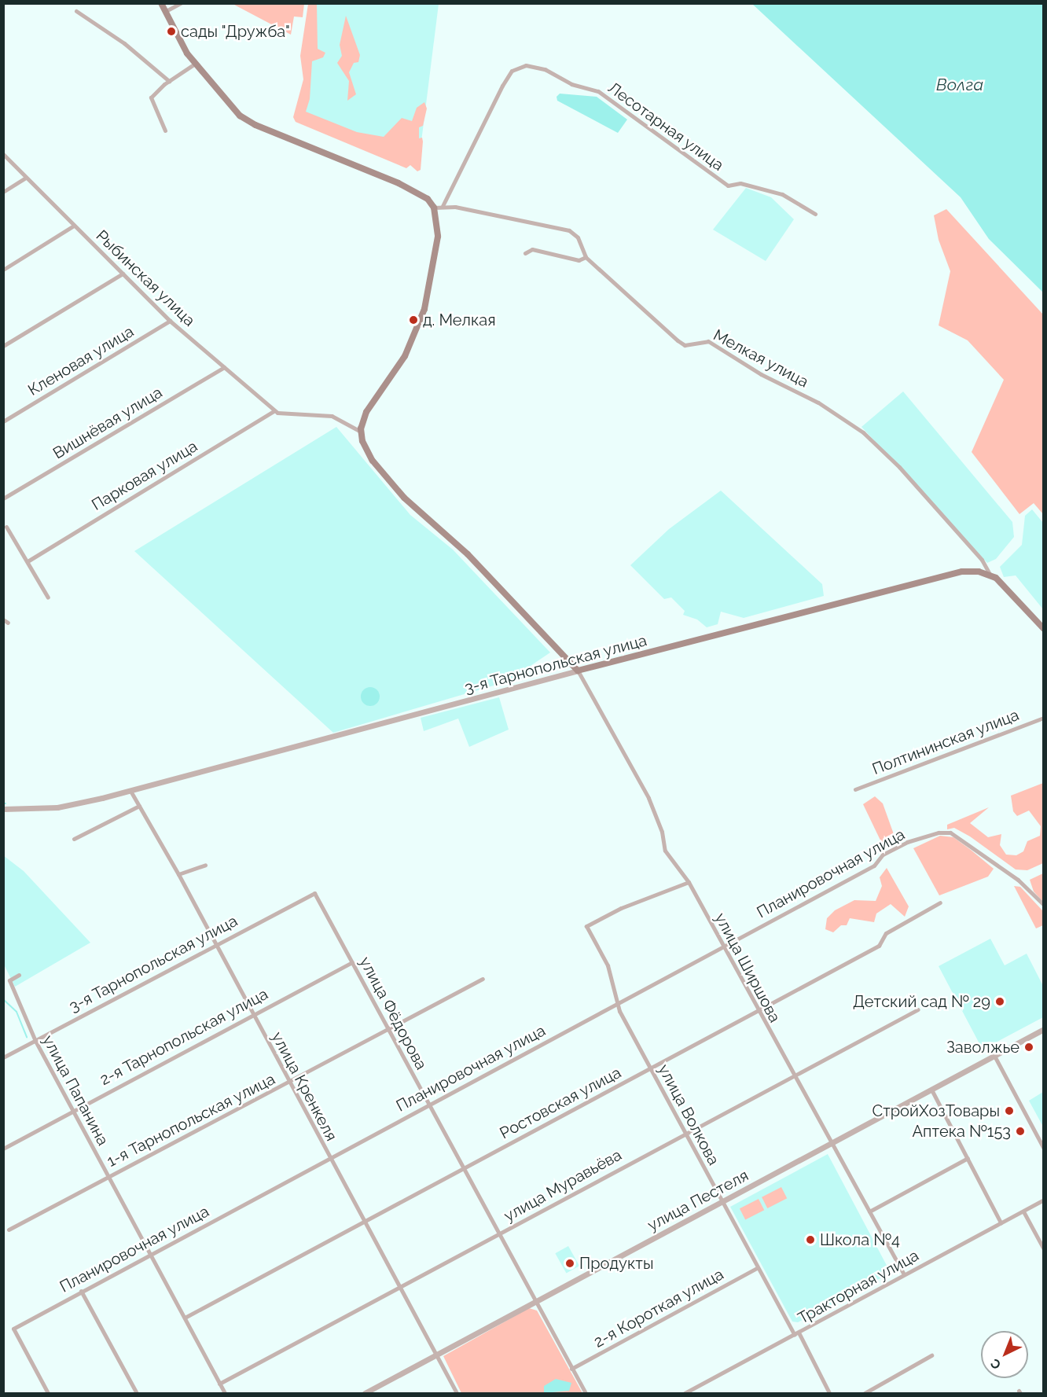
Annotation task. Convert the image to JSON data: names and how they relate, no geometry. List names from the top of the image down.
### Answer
{
  "streets": {
    "main road": ["3-я Тарнопольская улица"],
    "street": [
      "Лесотарная улица",
      "Рыбинская улица",
      "Мелкая улица",
      "Кленовая улица",
      "Вишнёвая улица",
      "Парковая улица",
      "Полтининская улица",
      "Планировочная улица",
      "улица Ширшова",
      "улица Фёдорова",
      "2-я Тарнопольская улица",
      "улица Кренкеля",
      "улица Папанина",
      "Ростовская улица",
      "улица Волкова",
      "1-я Тарнопольская улица",
      "улица Муравьёва",
      "улица Пестеля",
      "Тракторная улица",
      "2-я Короткая улица"
    ]
  },
  "crossings": [
    ["Лесотарная улица", "Мелкая улица"],
    ["Рыбинская улица", "Кленовая улица"],
    ["Рыбинская улица", "Вишнёвая улица"],
    ["Рыбинская улица", "Парковая улица"],
    ["Мелкая улица", "3-я Тарнопольская улица"],
    ["3-я Тарнопольская улица", "улица Ширшова"],
    ["3-я Тарнопольская улица", "улица Фёдорова"],
    ["3-я Тарнопольская улица", "улица Кренкеля"],
    ["3-я Тарнопольская улица", "улица Папанина"],
    ["Планировочная улица", "улица Ширшова"],
    ["Планировочная улица", "улица Фёдорова"],
    ["Планировочная улица", "улица Кренкеля"],
    ["Планировочная улица", "улица Папанина"],
    ["Планировочная улица", "улица Волкова"],
    ["улица Ширшова", "Ростовская улица"],
    ["улица Ширшова", "улица Волкова"],
    ["улица Ширшова", "улица Муравьёва"],
    ["улица Ширшова", "улица Пестеля"],
    ["улица Ширшова", "Тракторная улица"],
    ["улица Фёдорова", "2-я Тарнопольская улица"],
    ["улица Фёдорова", "Ростовская улица"],
    ["улица Фёдорова", "1-я Тарнопольская улица"],
    ["улица Фёдорова", "улица Муравьёва"],
    ["улица Фёдорова", "улица Пестеля"],
    ["улица Фёдорова", "2-я Короткая улица"],
    ["2-я Тарнопольская улица", "улица Кренкеля"],
    ["2-я Тарнопольская улица", "улица Папанина"],
    ["улица Кренкеля", "Ростовская улица"],
    ["улица Кренкеля", "1-я Тарнопольская улица"],
    ["улица Кренкеля", "улица Муравьёва"],
    ["улица Кренкеля", "улица Пестеля"],
    ["улица Папанина", "Ростовская улица"],
    ["улица Папанина", "1-я Тарнопольская улица"],
    ["улица Папанина", "улица Муравьёва"],
    ["Ростовская улица", "улица Волкова"],
    ["улица Волкова", "улица Муравьёва"],
    ["улица Волкова", "улица Пестеля"],
    ["улица Волкова", "Тракторная улица"],
    ["улица Волкова", "2-я Короткая улица"]
  ],
  "water": ["Волга"],
  "places": [
    "сады \"Дружба\"",
    "д. Мелкая",
    "Детский сад № 29",
    "Заволжье",
    "СтройХозТовары",
    "Аптека №153",
    "Школа №4",
    "Продукты"
  ],
  "north": "bottom left"
}
